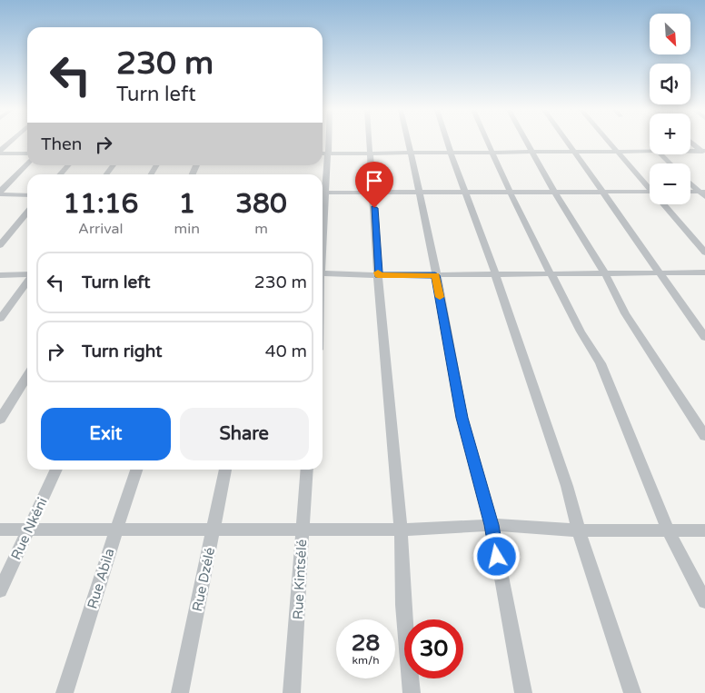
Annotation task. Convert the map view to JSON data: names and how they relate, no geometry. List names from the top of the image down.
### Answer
{
  "streets": {
    "street": [
      "Rue Nkéni",
      "Rue Abila",
      "Rue Dzélé",
      "Rue Kintsélé"
    ]
  },
  "north": "bottom right",
  "page": {
    "map_buttons": ["+", "−"],
    "turn": ["230 m", "Turn left"],
    "then": "Then",
    "eta": [
      "11:16",
      "Arrival",
      "1",
      "min",
      "380",
      "m"
    ],
    "list": [
      {
        "name": "Turn left",
        "value": "230 m"
      },
      {
        "name": "Turn right",
        "value": "40 m"
      }
    ],
    "buttons": ["Exit", "Share"],
    "speed": "28 km/h",
    "limit": "30"
  }
}
